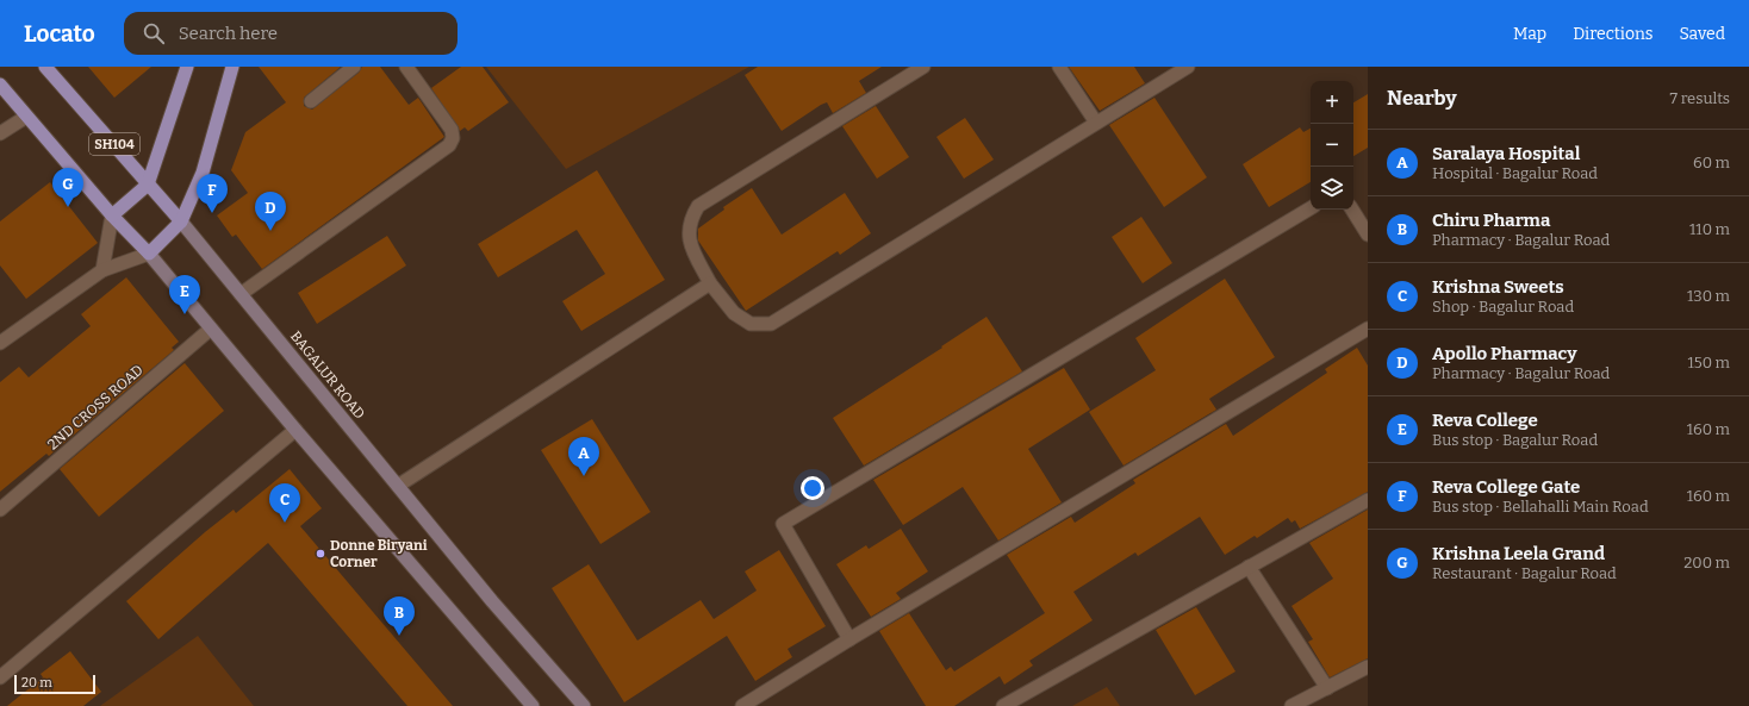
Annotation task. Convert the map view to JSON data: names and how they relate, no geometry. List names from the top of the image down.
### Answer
{
  "streets": {
    "main road": ["SH104", "BAGALUR ROAD"],
    "street": ["2ND CROSS ROAD"]
  },
  "crossings": [
    ["SH104", "BAGALUR ROAD"]
  ],
  "places": ["Donne Biryani Corner"],
  "scale_bar": "20 m",
  "page": {
    "header": "Locato",
    "search": "Search here",
    "nav": ["Map", "Directions", "Saved"],
    "heading": ["Nearby", "7 results"],
    "map_buttons": ["+", "−"],
    "list": [
      {
        "mark": "A",
        "name": "Saralaya Hospital",
        "note": "Hospital · Bagalur Road",
        "value": "60 m"
      },
      {
        "mark": "B",
        "name": "Chiru Pharma",
        "note": "Pharmacy · Bagalur Road",
        "value": "110 m"
      },
      {
        "mark": "C",
        "name": "Krishna Sweets",
        "note": "Shop · Bagalur Road",
        "value": "130 m"
      },
      {
        "mark": "D",
        "name": "Apollo Pharmacy",
        "note": "Pharmacy · Bagalur Road",
        "value": "150 m"
      },
      {
        "mark": "E",
        "name": "Reva College",
        "note": "Bus stop · Bagalur Road",
        "value": "160 m"
      },
      {
        "mark": "F",
        "name": "Reva College Gate",
        "note": "Bus stop · Bellahalli Main Road",
        "value": "160 m"
      },
      {
        "mark": "G",
        "name": "Krishna Leela Grand",
        "note": "Restaurant · Bagalur Road",
        "value": "200 m"
      }
    ],
    "pins": [
      "G",
      "F",
      "D",
      "E",
      "A",
      "C",
      "B"
    ],
    "scale": "20 m"
  }
}
